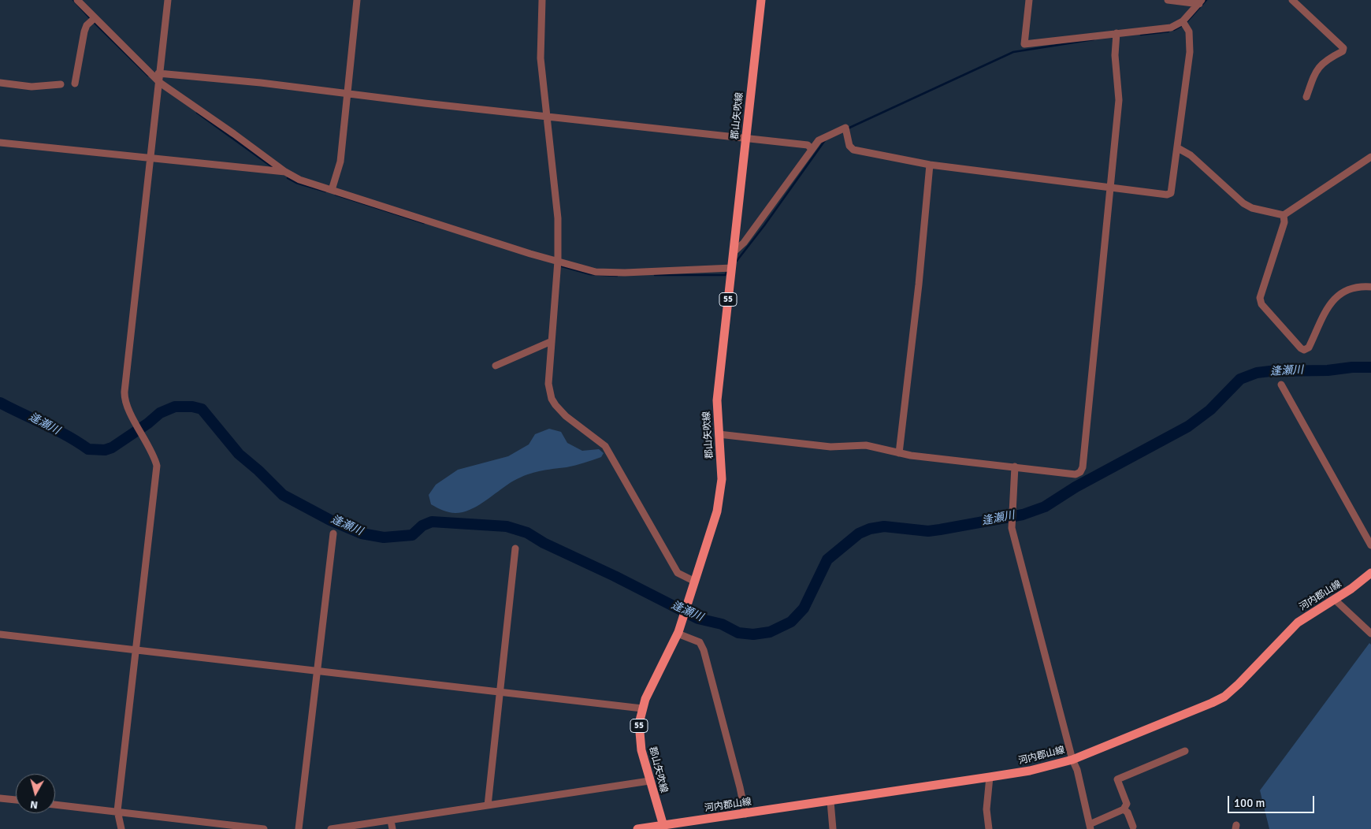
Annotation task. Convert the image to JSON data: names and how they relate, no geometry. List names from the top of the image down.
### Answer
{
  "streets": {
    "main road": ["郡山矢吹線", "55", "河内郡山線"]
  },
  "crossings": [
    ["郡山矢吹線", "河内郡山線"]
  ],
  "water": ["逢瀬川"],
  "scale_bar": "100 m",
  "north": "bottom"
}
